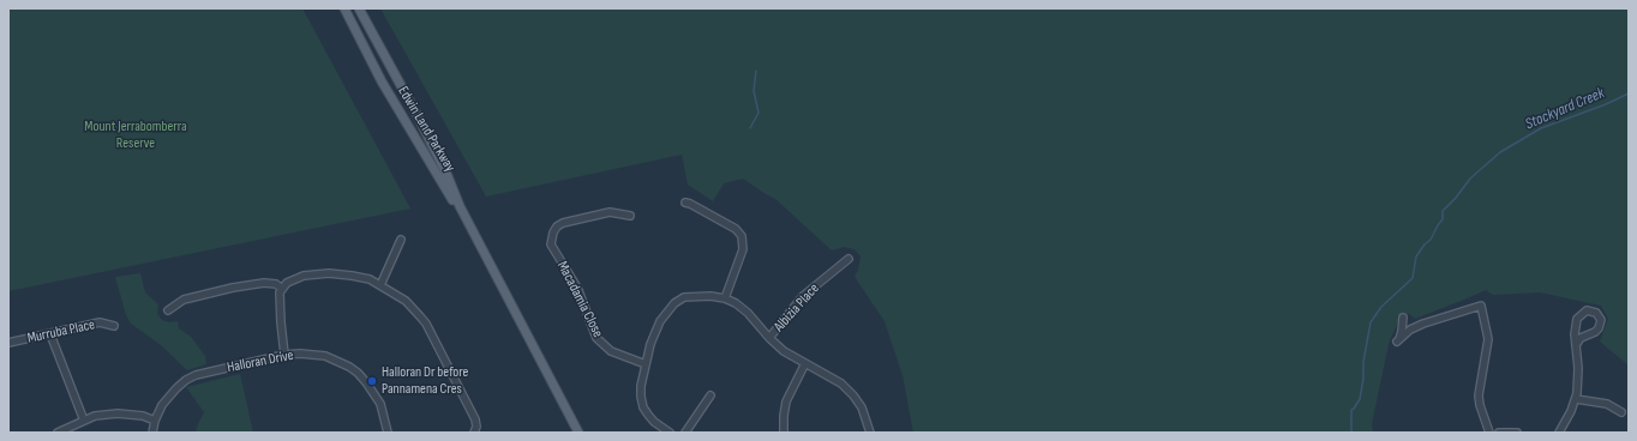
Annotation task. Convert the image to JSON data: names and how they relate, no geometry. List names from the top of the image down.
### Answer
{
  "streets": {
    "main road": ["Edwin Land Parkway"],
    "street": [
      "Macadamia Close",
      "Albizia Place",
      "Murruba Place",
      "Halloran Drive"
    ]
  },
  "water": ["Stockyard Creek"],
  "parks": ["Mount Jerrabomberra Reserve"],
  "places": ["Halloran Dr before Pannamena Cres"]
}
